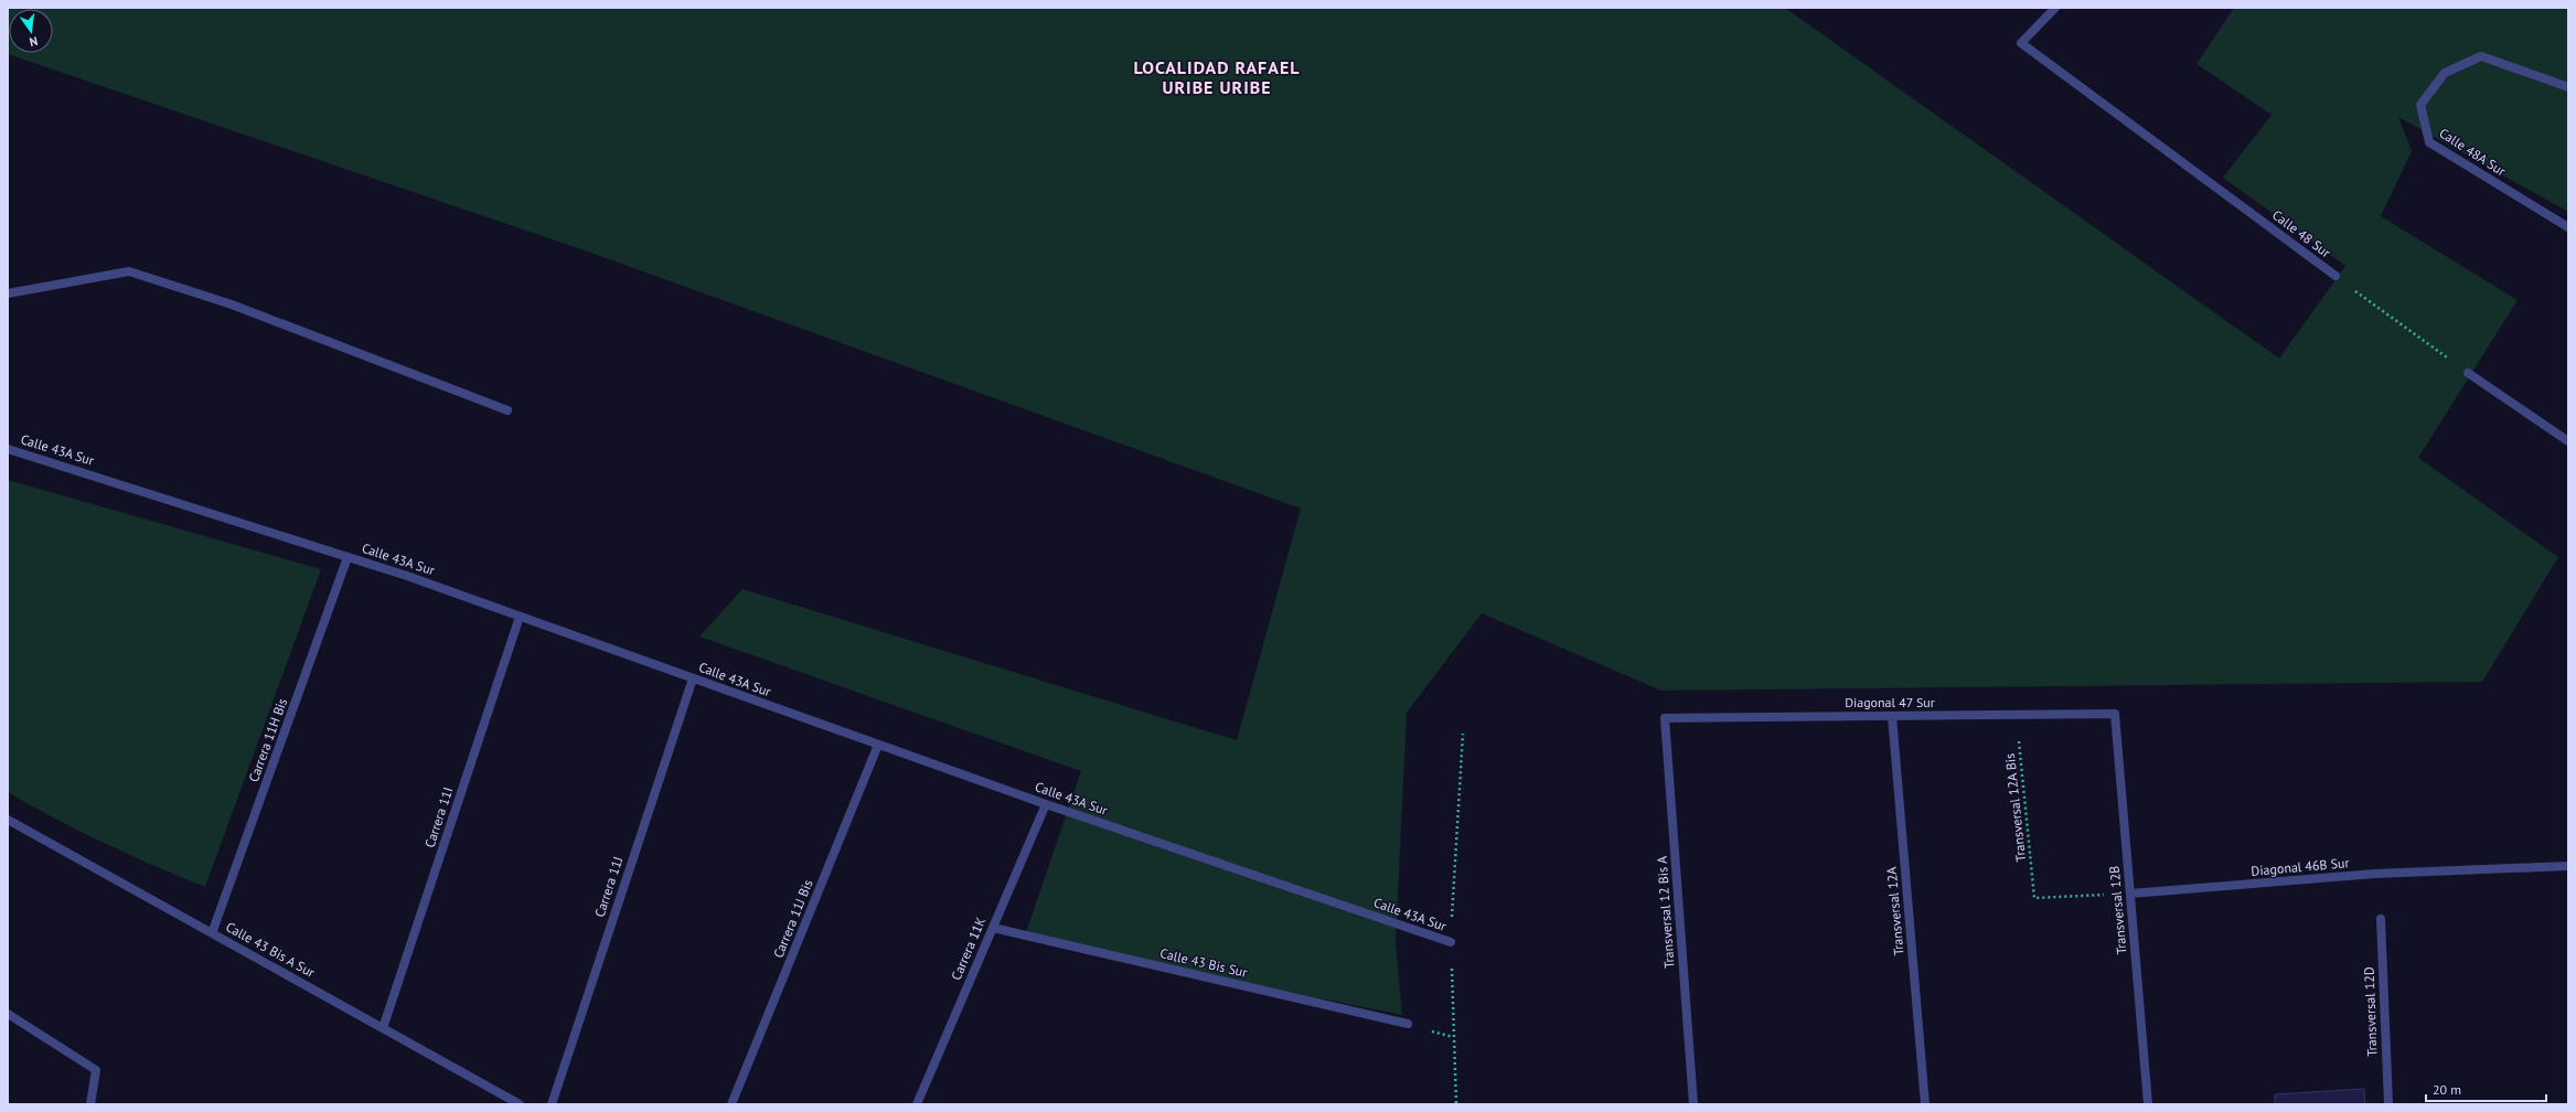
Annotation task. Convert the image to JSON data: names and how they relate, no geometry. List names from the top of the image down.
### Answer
{
  "streets": {
    "street": [
      "Calle 48A Sur",
      "Calle 48 Sur",
      "Calle 43A Sur",
      "Diagonal 47 Sur",
      "Carrera 11H Bis",
      "Carrera 11I",
      "Diagonal 46B Sur",
      "Carrera 11J",
      "Transversal 12B",
      "Transversal 12A",
      "Transversal 12 Bis A",
      "Carrera 11J Bis",
      "Carrera 11K",
      "Calle 43 Bis A Sur",
      "Calle 43 Bis Sur",
      "Transversal 12D"
    ],
    "path": ["Transversal 12A Bis"]
  },
  "crossings": [
    ["Calle 43A Sur", "Carrera 11H Bis"],
    ["Calle 43A Sur", "Carrera 11I"],
    ["Calle 43A Sur", "Carrera 11J"],
    ["Calle 43A Sur", "Carrera 11J Bis"],
    ["Calle 43A Sur", "Carrera 11K"],
    ["Diagonal 47 Sur", "Transversal 12A Bis"],
    ["Diagonal 47 Sur", "Transversal 12B"],
    ["Diagonal 47 Sur", "Transversal 12A"],
    ["Diagonal 47 Sur", "Transversal 12 Bis A"],
    ["Carrera 11H Bis", "Calle 43 Bis A Sur"],
    ["Transversal 12A Bis", "Diagonal 46B Sur"],
    ["Transversal 12A Bis", "Transversal 12B"],
    ["Carrera 11I", "Calle 43 Bis A Sur"],
    ["Diagonal 46B Sur", "Transversal 12B"],
    ["Carrera 11K", "Calle 43 Bis Sur"]
  ],
  "districts": ["LOCALIDAD RAFAEL URIBE URIBE"],
  "scale_bar": "20 m",
  "north": "bottom"
}
